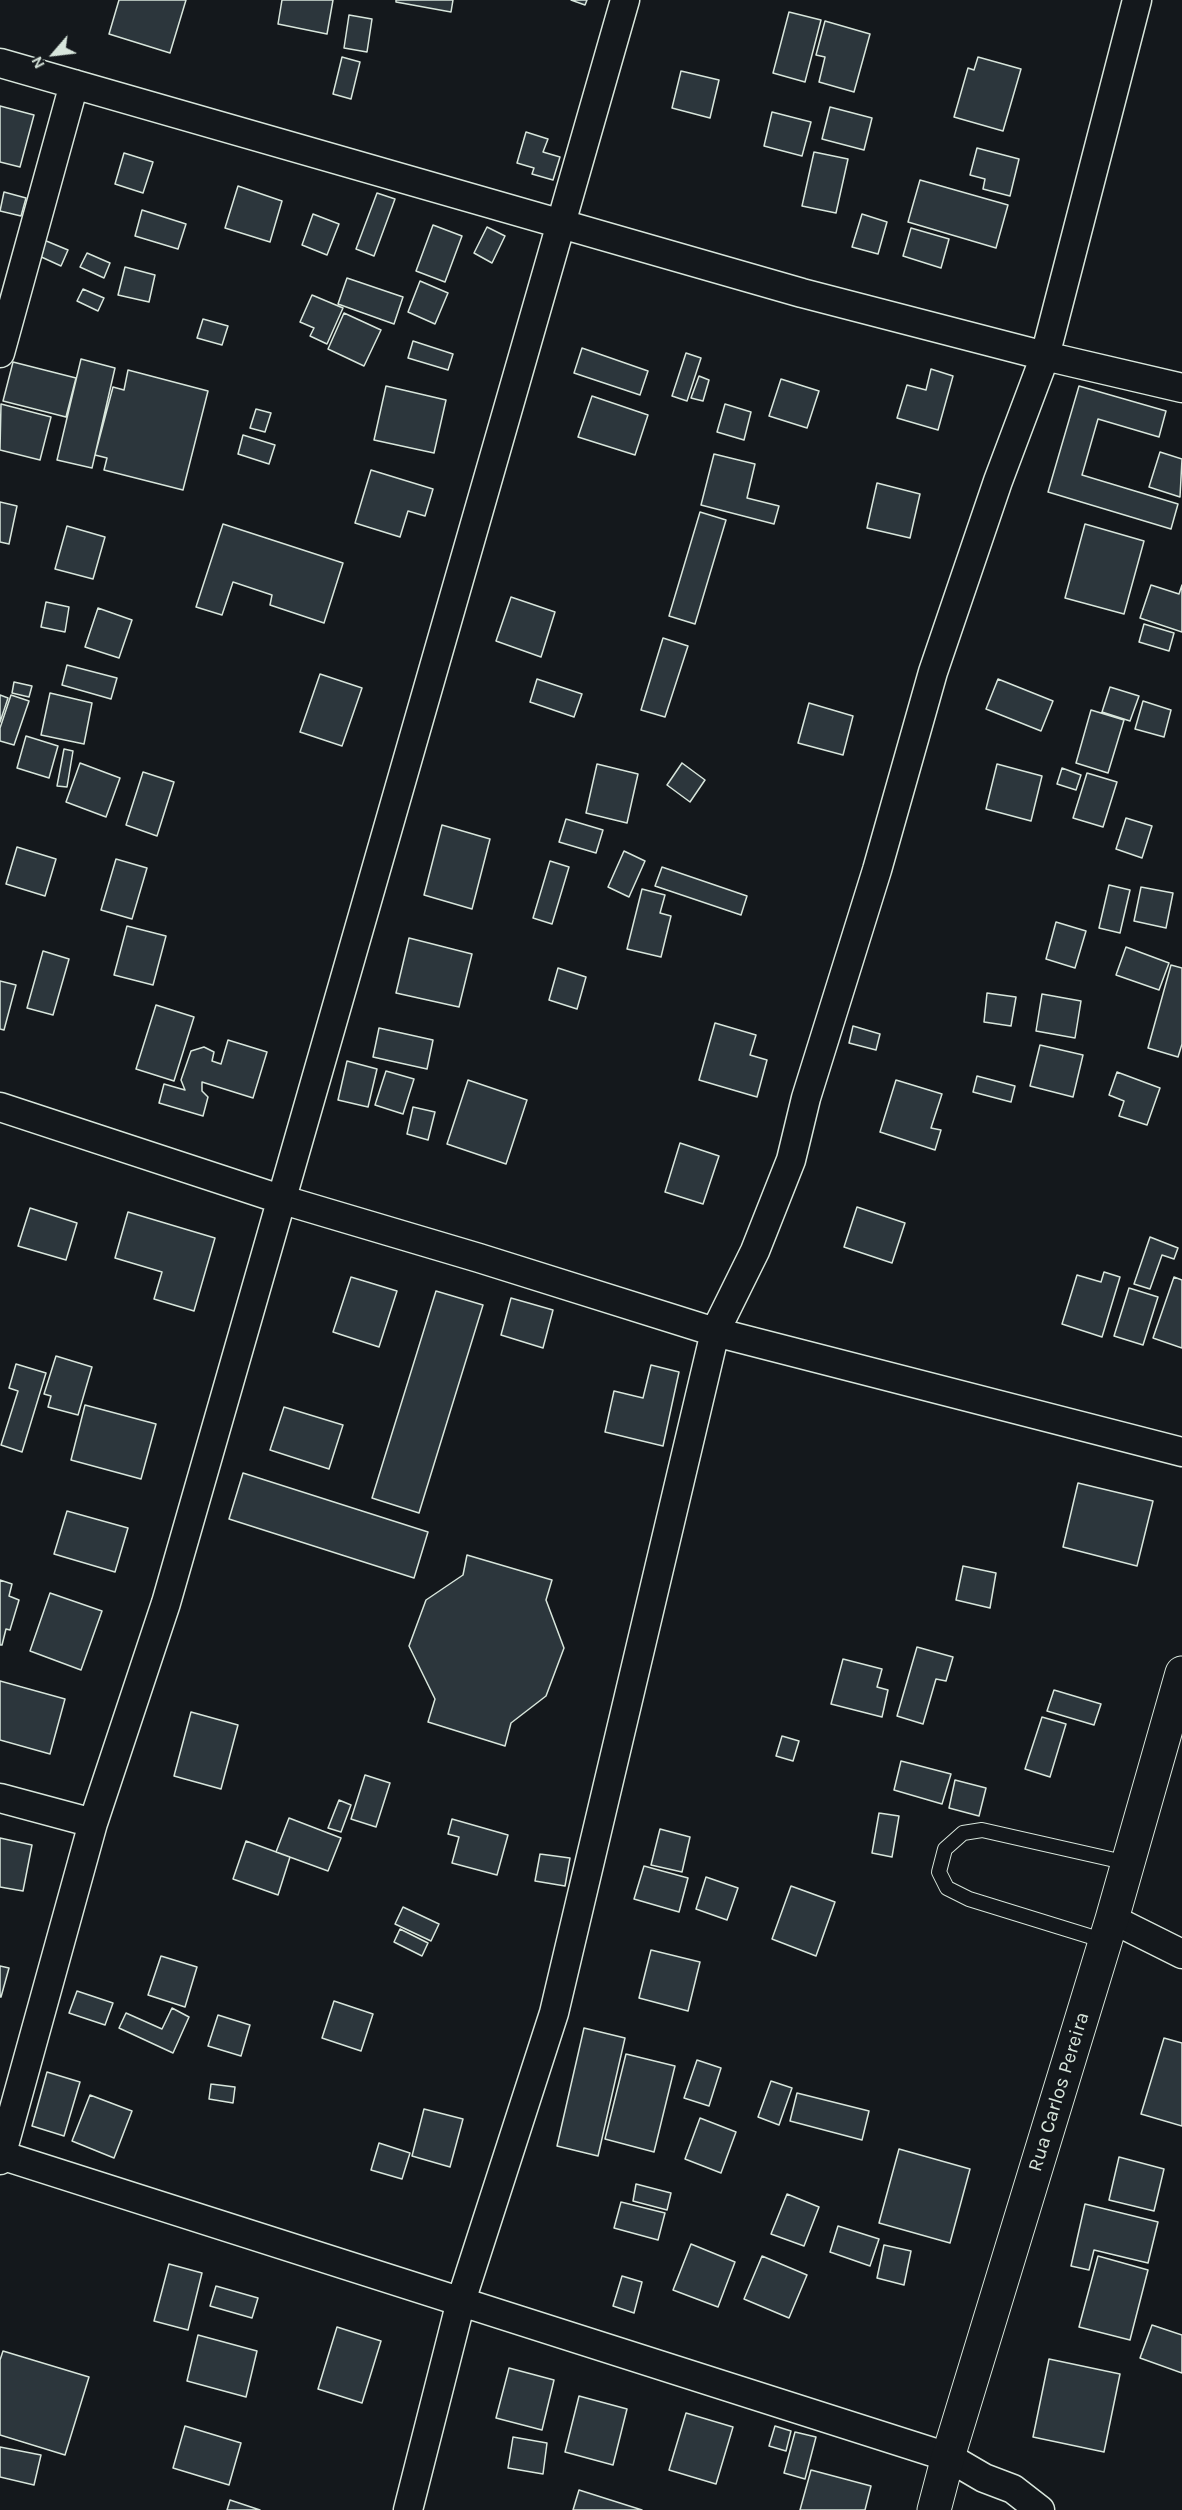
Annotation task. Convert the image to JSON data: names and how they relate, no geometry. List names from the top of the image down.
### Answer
{
  "streets": {
    "main road": ["Rua Carlos Pereira"]
  },
  "north": "bottom left"
}
